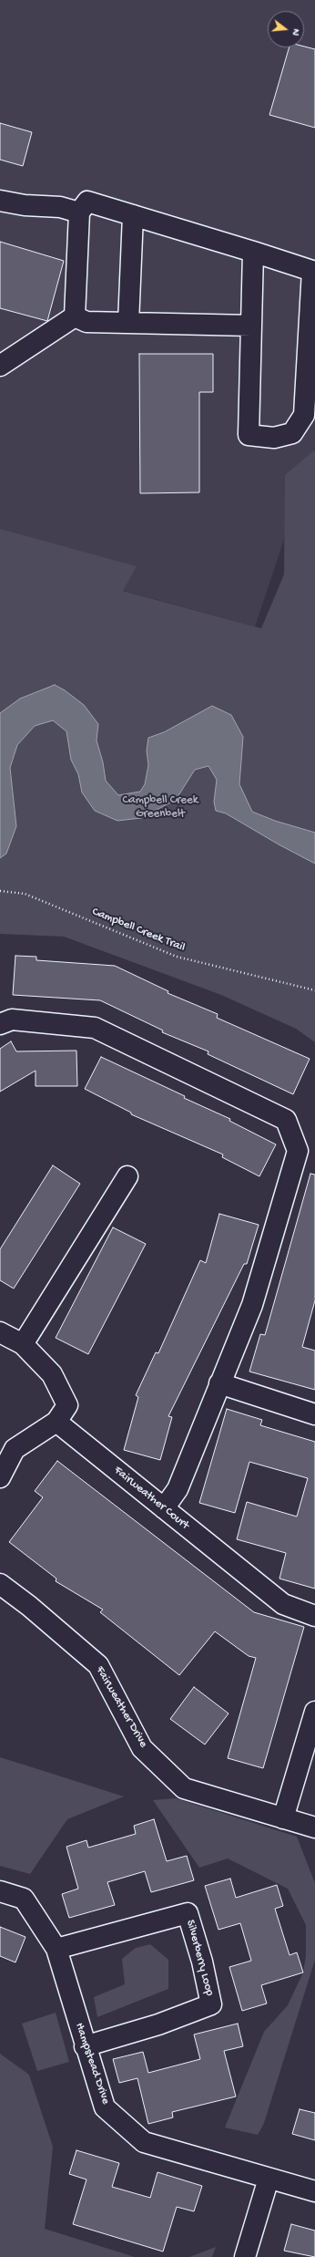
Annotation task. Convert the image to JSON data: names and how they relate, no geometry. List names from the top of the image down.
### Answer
{
  "streets": {
    "street": [
      "Fairweather Court",
      "Fairweather Drive",
      "Silverberry Loop",
      "Hampstead Drive"
    ],
    "path": ["Campbell Creek Trail"]
  },
  "crossings": [
    ["Silverberry Loop", "Hampstead Drive"]
  ],
  "parks": ["Campbell Creek Greenbelt"],
  "north": "right"
}
